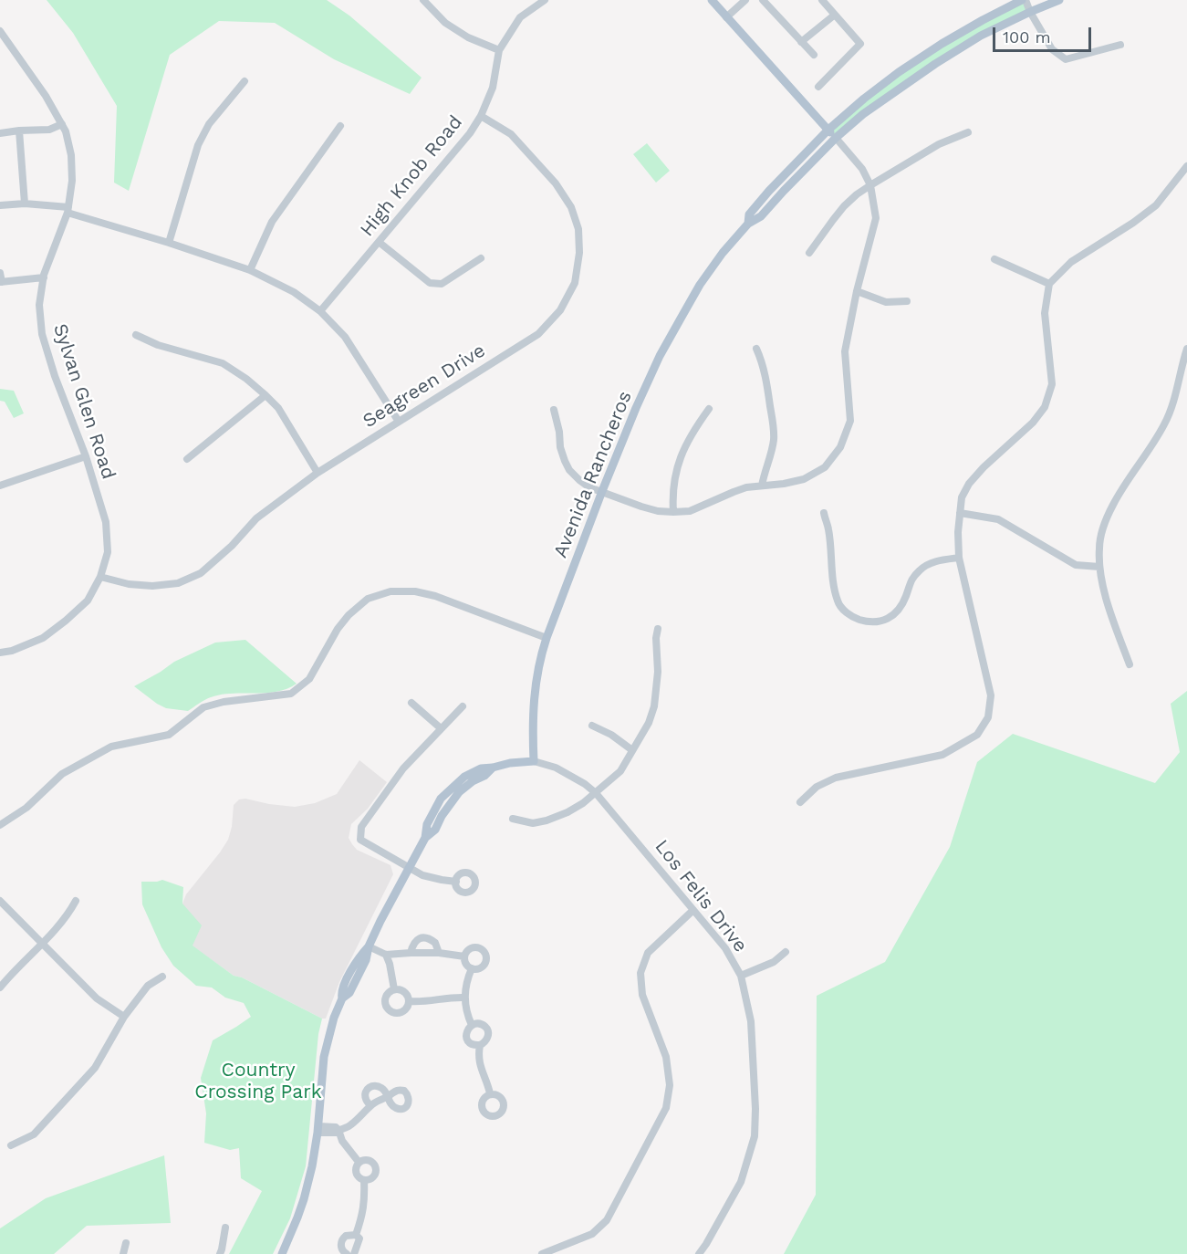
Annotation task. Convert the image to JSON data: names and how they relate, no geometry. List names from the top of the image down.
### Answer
{
  "streets": {
    "main road": ["Avenida Rancheros"],
    "street": [
      "High Knob Road",
      "Seagreen Drive",
      "Sylvan Glen Road",
      "Los Felis Drive"
    ]
  },
  "crossings": [
    ["High Knob Road", "Seagreen Drive"],
    ["Seagreen Drive", "Sylvan Glen Road"],
    ["Avenida Rancheros", "Los Felis Drive"]
  ],
  "parks": ["Country Crossing Park"],
  "scale_bar": "100 m"
}
